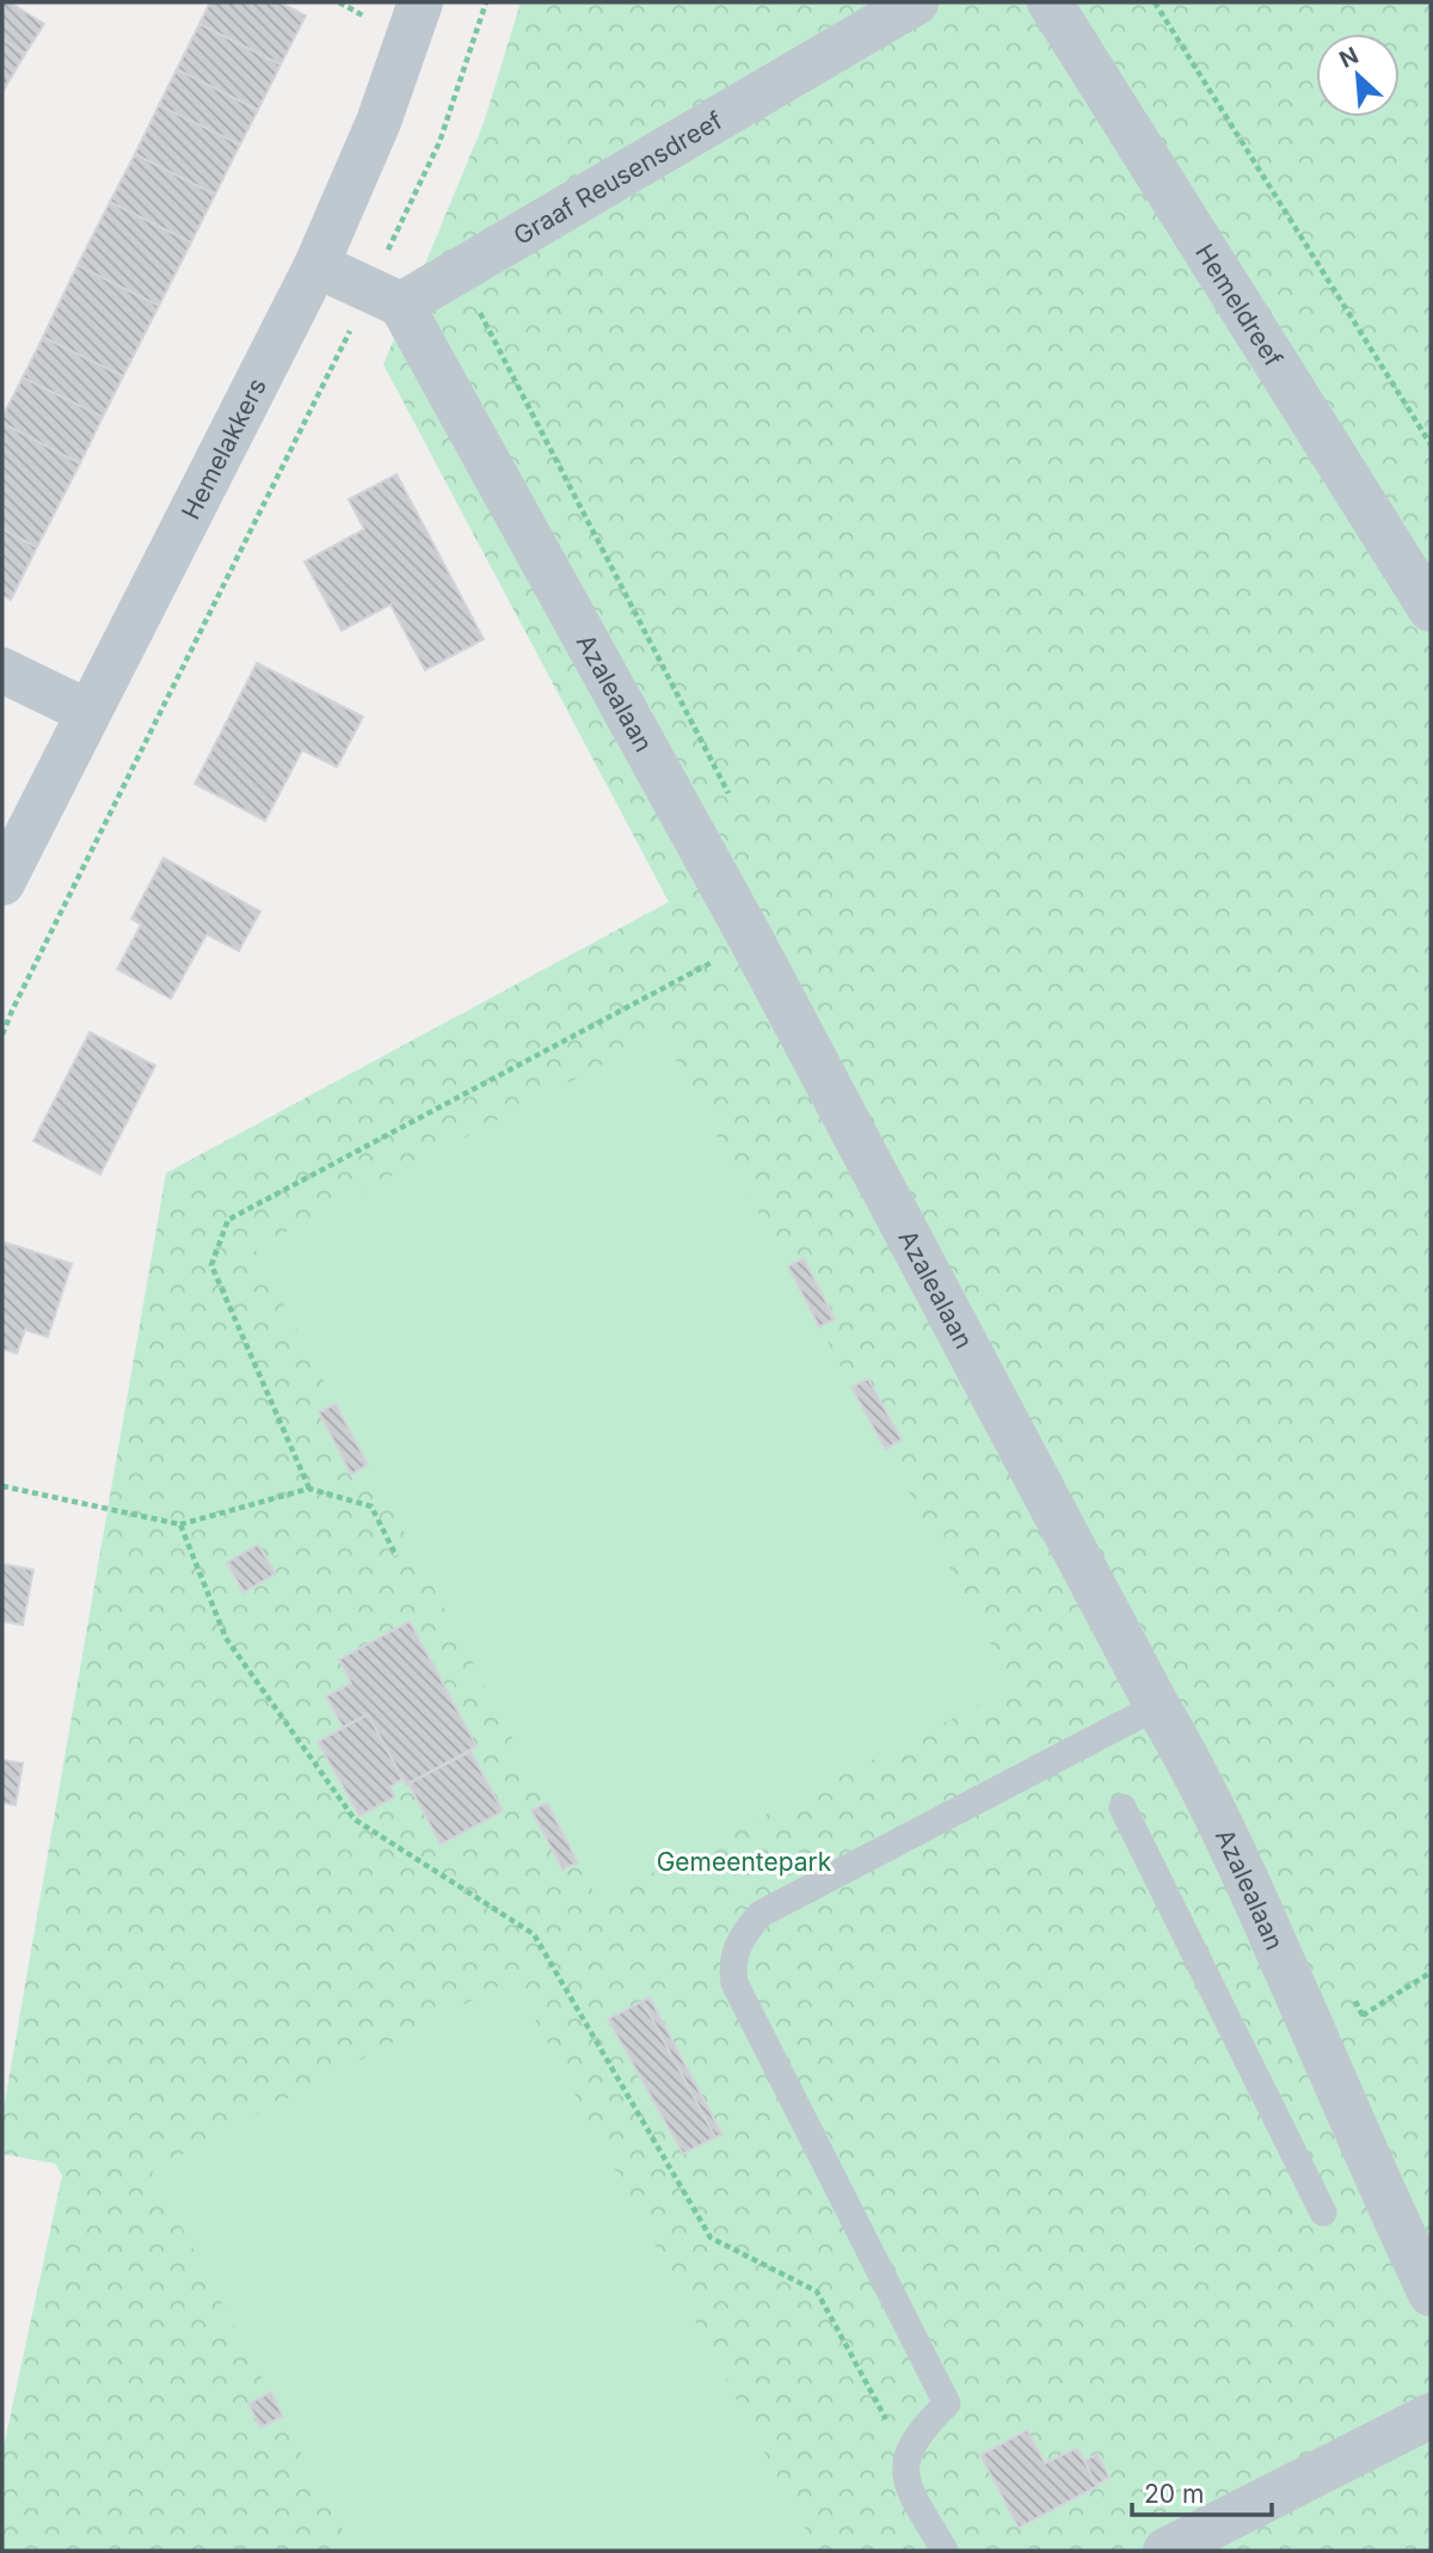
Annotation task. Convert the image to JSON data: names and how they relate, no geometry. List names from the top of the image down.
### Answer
{
  "streets": {
    "street": [
      "Graaf Reusensdreef",
      "Hemeldreef",
      "Hemelakkers",
      "Azalealaan"
    ]
  },
  "crossings": [
    ["Graaf Reusensdreef", "Azalealaan"]
  ],
  "parks": ["Gemeentepark"],
  "scale_bar": "20 m",
  "north": "top left"
}
